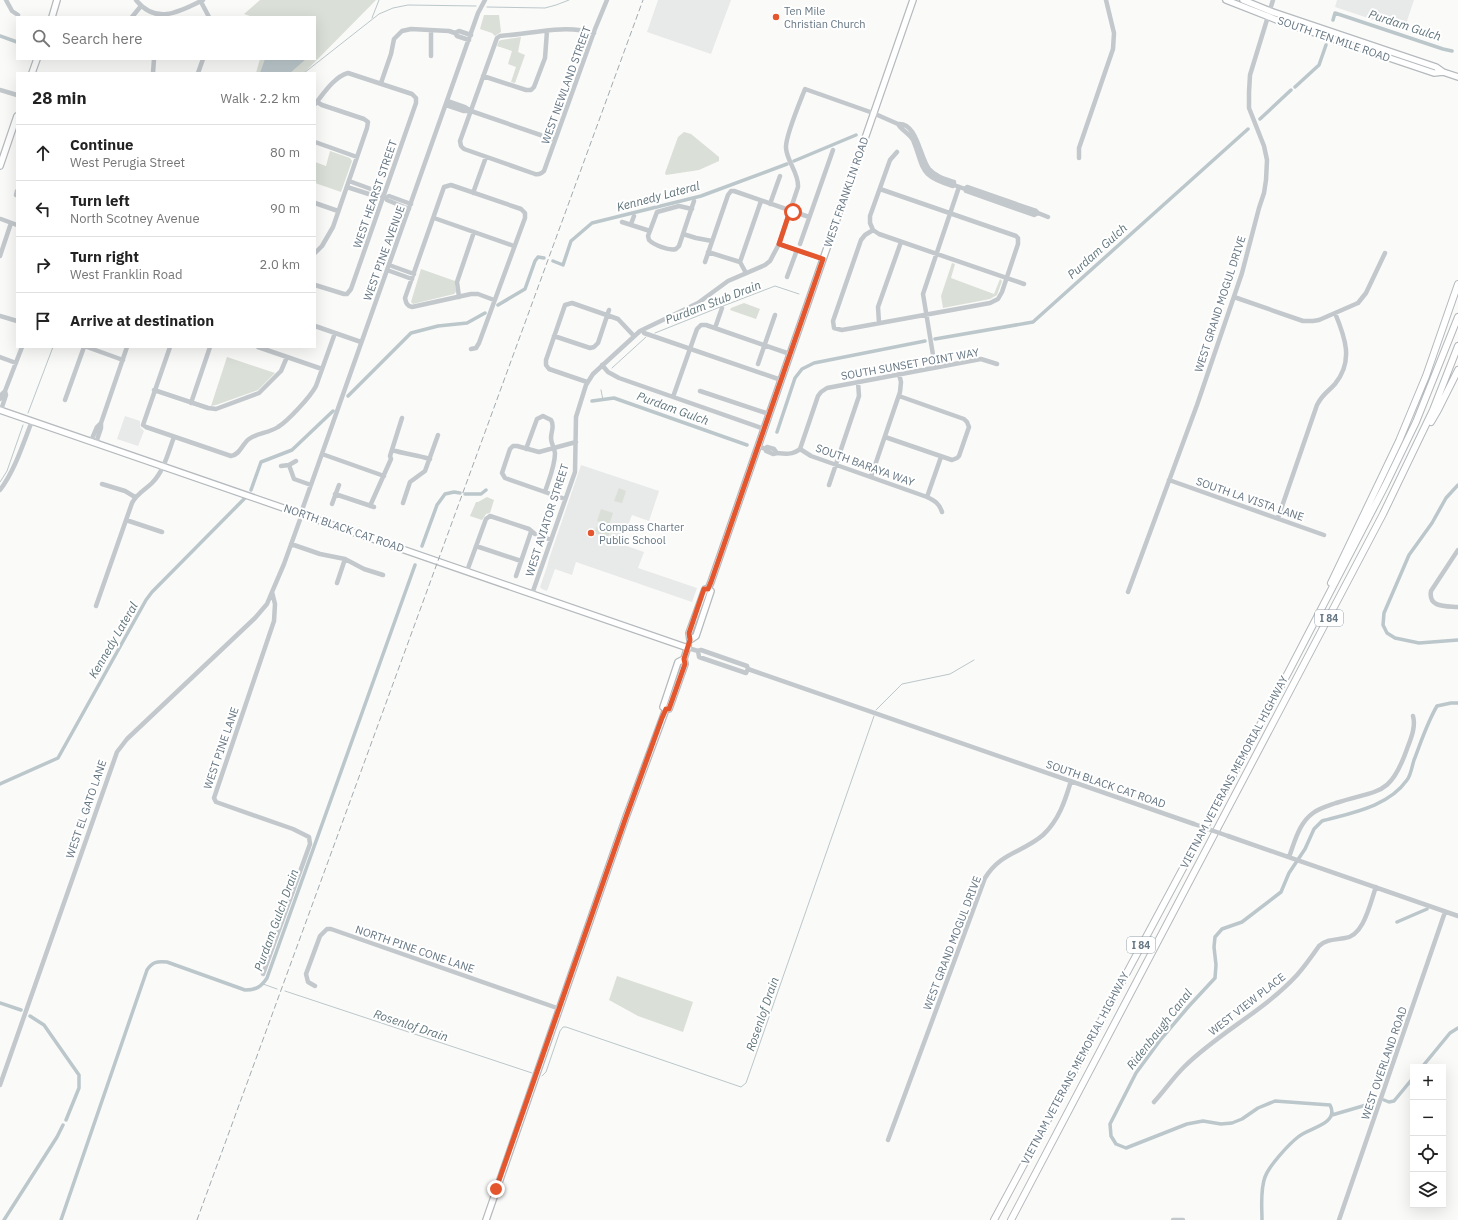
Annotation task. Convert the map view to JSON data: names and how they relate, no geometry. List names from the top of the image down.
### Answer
{
  "streets": {
    "highway": ["I 84", "VIETNAM VETERANS MEMORIAL HIGHWAY"],
    "main road": ["SOUTH TEN MILE ROAD", "WEST FRANKLIN ROAD", "NORTH BLACK CAT ROAD"],
    "street": [
      "WEST NEWLAND STREET",
      "WEST HEARST STREET",
      "WEST PINE AVENUE",
      "WEST GRAND MOGUL DRIVE",
      "SOUTH SUNSET POINT WAY",
      "SOUTH BARAYA WAY",
      "SOUTH LA VISTA LANE",
      "WEST AVIATOR STREET",
      "WEST PINE LANE",
      "SOUTH BLACK CAT ROAD",
      "WEST EL GATO LANE",
      "NORTH PINE CONE LANE",
      "WEST VIEW PLACE",
      "WEST OVERLAND ROAD"
    ]
  },
  "crossings": [
    ["SOUTH TEN MILE ROAD", "WEST GRAND MOGUL DRIVE"],
    ["WEST FRANKLIN ROAD", "SOUTH BARAYA WAY"],
    ["WEST FRANKLIN ROAD", "NORTH BLACK CAT ROAD"],
    ["WEST FRANKLIN ROAD", "SOUTH BLACK CAT ROAD"],
    ["WEST FRANKLIN ROAD", "NORTH PINE CONE LANE"],
    ["WEST PINE AVENUE", "NORTH BLACK CAT ROAD"],
    ["WEST GRAND MOGUL DRIVE", "SOUTH LA VISTA LANE"],
    ["WEST GRAND MOGUL DRIVE", "SOUTH BLACK CAT ROAD"],
    ["SOUTH SUNSET POINT WAY", "SOUTH BARAYA WAY"],
    ["WEST AVIATOR STREET", "NORTH BLACK CAT ROAD"],
    ["NORTH BLACK CAT ROAD", "SOUTH BLACK CAT ROAD"],
    ["WEST PINE LANE", "WEST EL GATO LANE"],
    ["SOUTH BLACK CAT ROAD", "WEST VIEW PLACE"],
    ["SOUTH BLACK CAT ROAD", "WEST OVERLAND ROAD"]
  ],
  "water": [
    "Purdam Gulch",
    "Kennedy Lateral",
    "Purdam Stub Drain",
    "Purdam Gulch Drain",
    "Rosenlof Drain",
    "Ridenbaugh Canal"
  ],
  "places": ["Ten Mile Christian Church", "Compass Charter Public School"],
  "page": {
    "search": "Search here",
    "heading": ["28 min", "Walk · 2.2 km"],
    "list": [
      ["Continue", "West Perugia Street", "80 m"],
      ["Turn left", "North Scotney Avenue", "90 m"],
      ["Turn right", "West Franklin Road", "2.0 km"],
      "Arrive at destination"
    ],
    "map_buttons": ["+", "−"]
  }
}
